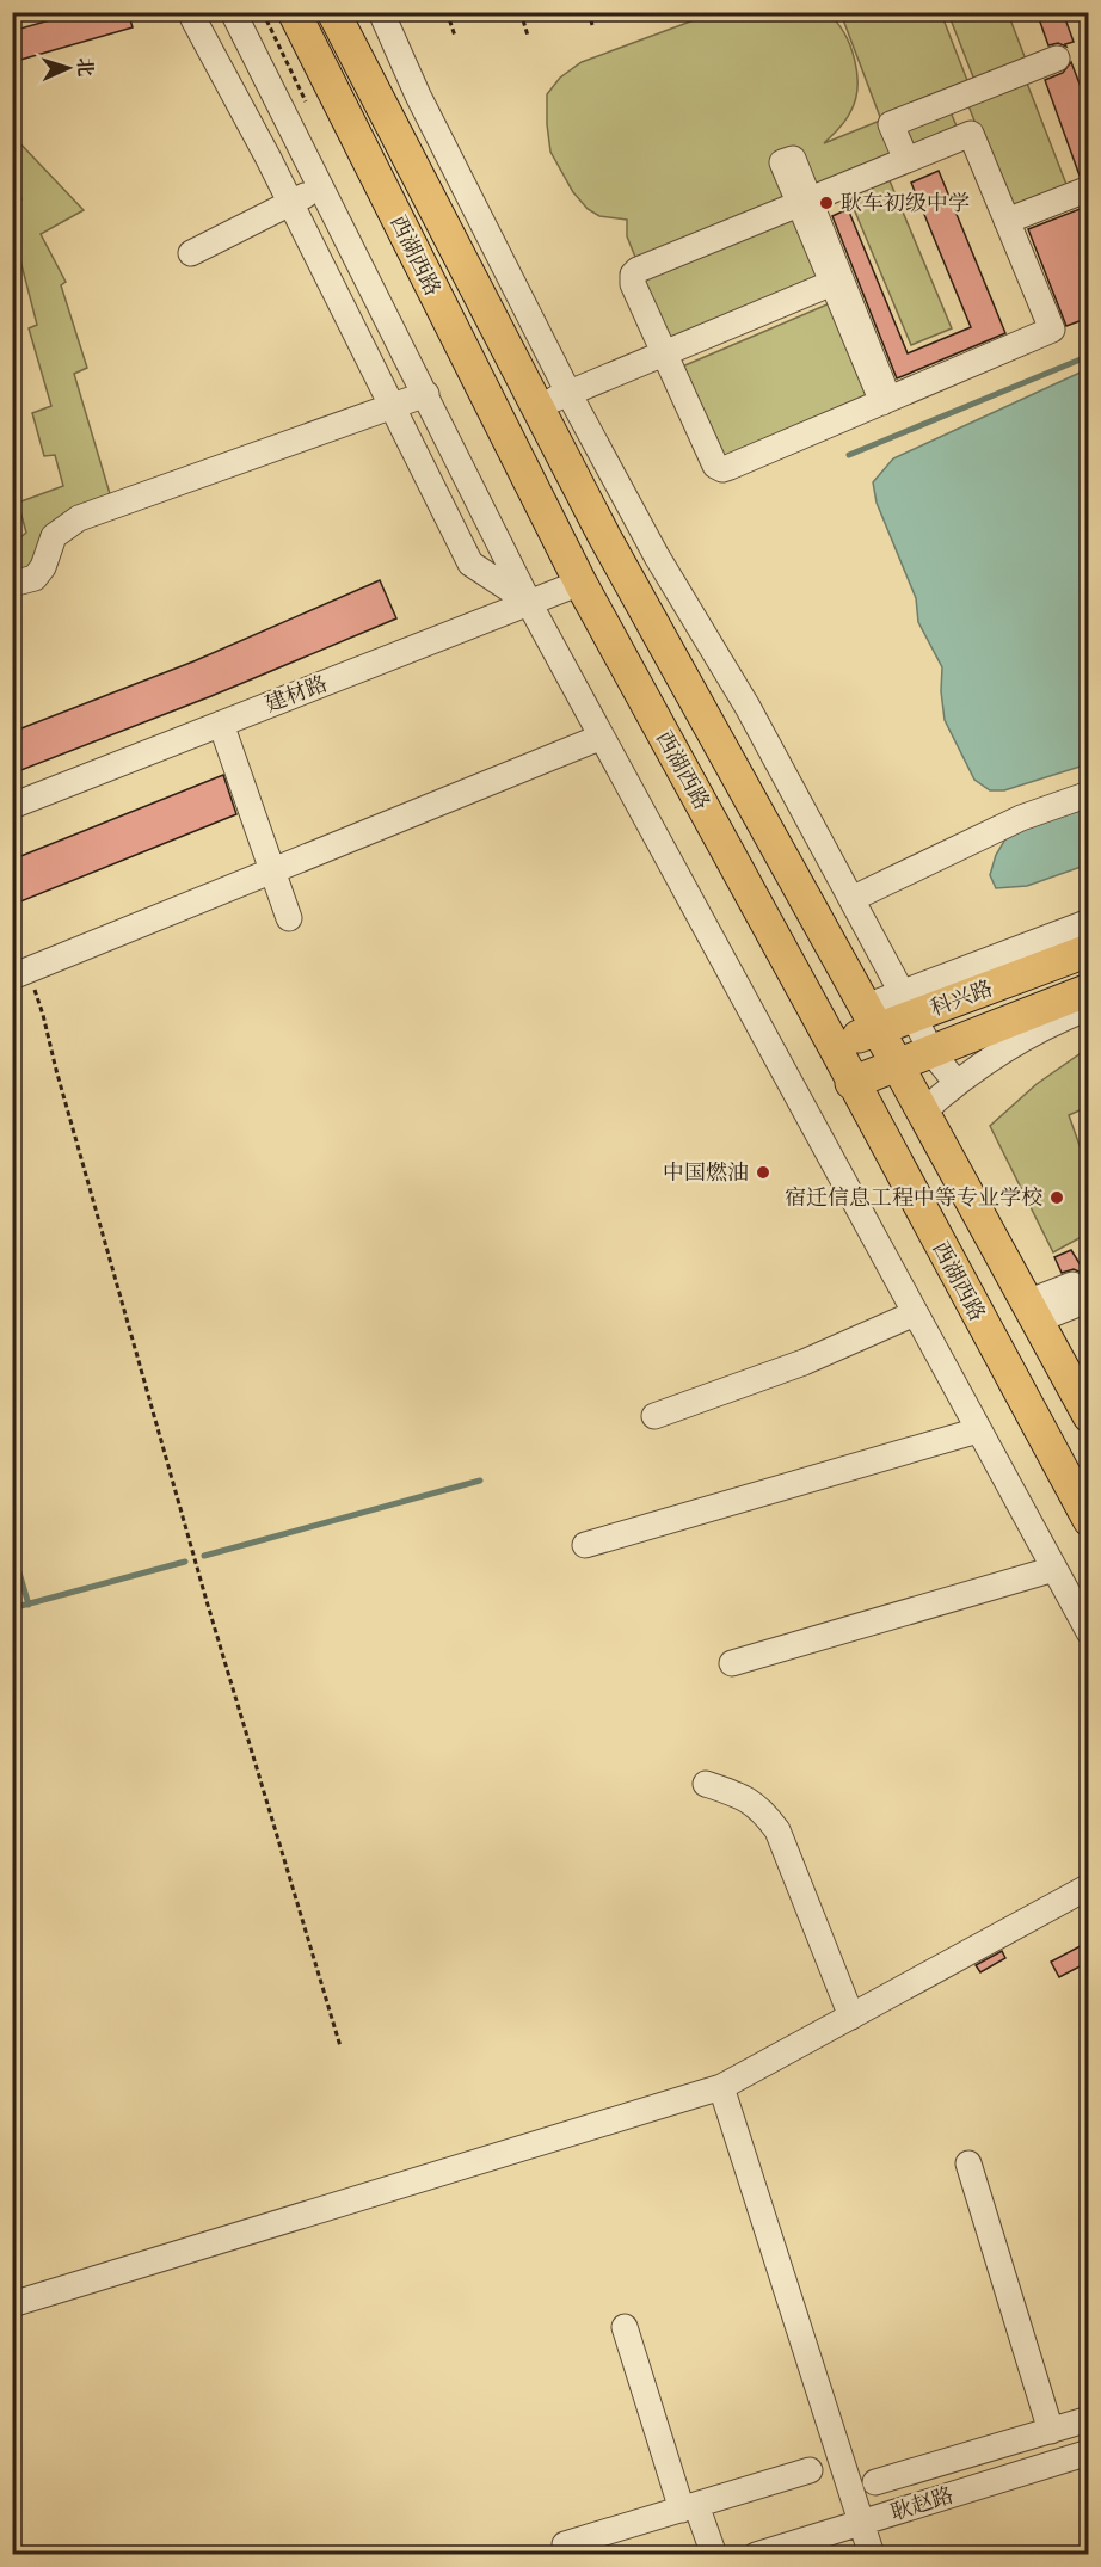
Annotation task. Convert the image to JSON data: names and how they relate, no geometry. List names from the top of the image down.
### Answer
{
  "streets": {
    "main road": ["西湖西路", "科兴路"],
    "street": ["建材路", "耿赵路"]
  },
  "crossings": [
    ["西湖西路", "建材路"],
    ["西湖西路", "科兴路"]
  ],
  "places": ["耿车初级中学", "中国燃油", "宿迁信息工程中等专业学校"],
  "north": "right"
}
